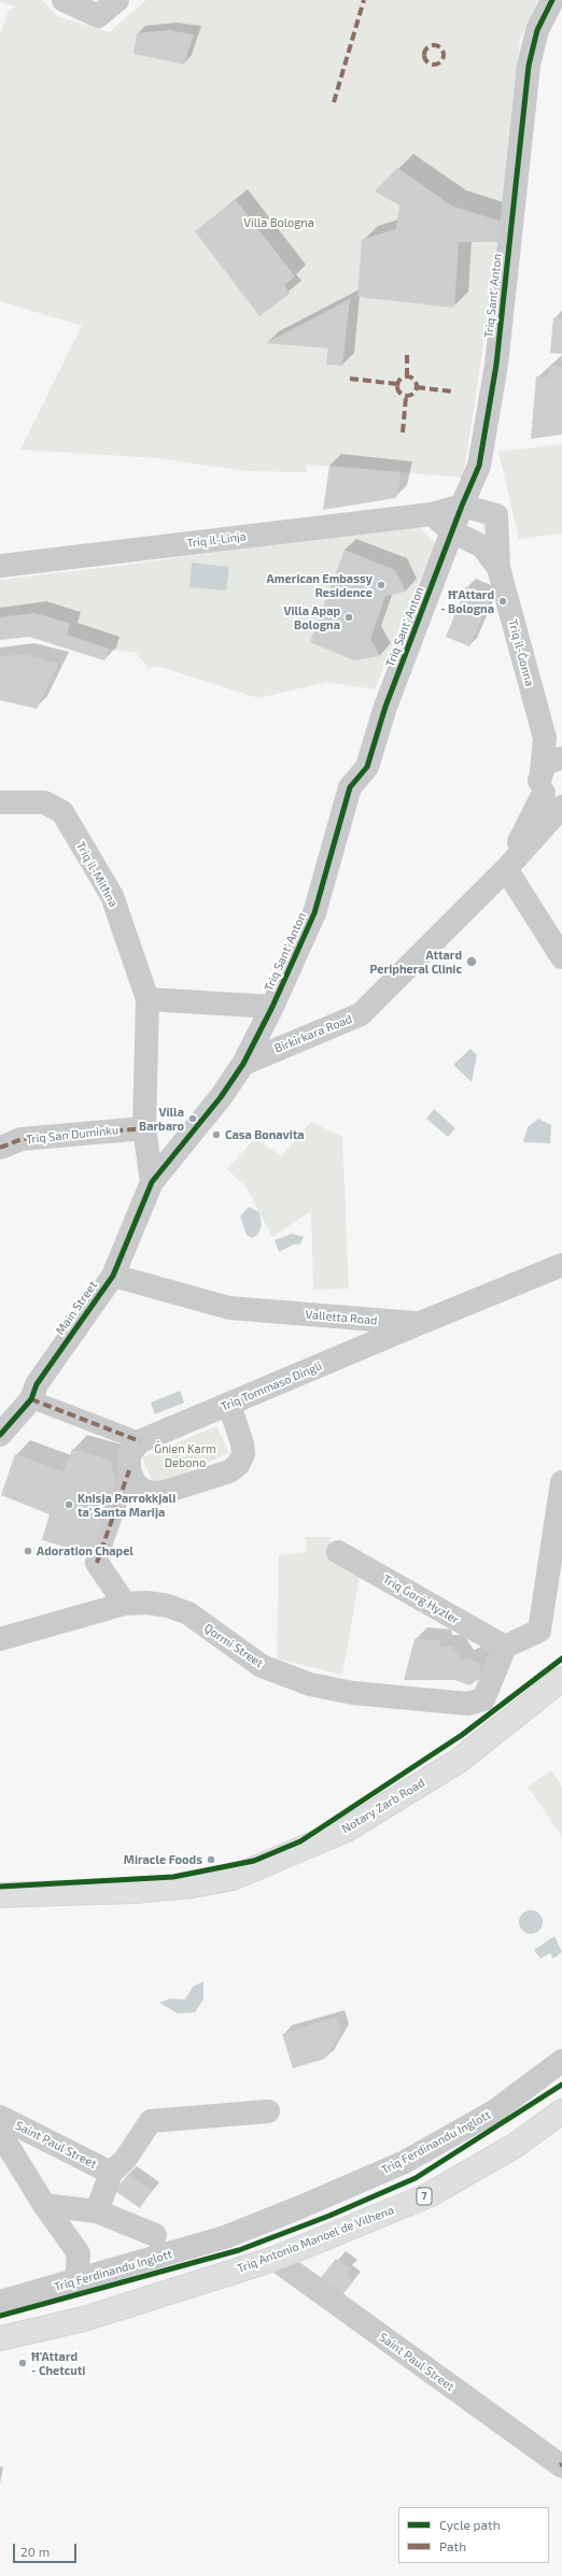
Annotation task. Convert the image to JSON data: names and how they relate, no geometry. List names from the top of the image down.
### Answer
{
  "streets": {
    "highway": ["Notary Zarb Road", "7", "Triq Antonio Manoel de Vilhena"],
    "street": [
      "Triq Sant' Anton",
      "Triq il-Linja",
      "Triq il-Ġonna",
      "Triq il-Mitħna",
      "Birkirkara Road",
      "Triq San Duminku",
      "Main Street",
      "Valletta Road",
      "Triq Tommaso Dingli",
      "Triq Ġorġ Hyzler",
      "Qormi Street",
      "Triq Ferdinandu Inglott",
      "Saint Paul Street"
    ]
  },
  "crossings": [
    ["Triq Sant' Anton", "Triq il-Linja"],
    ["Triq Sant' Anton", "Triq il-Ġonna"],
    ["Triq Sant' Anton", "Triq il-Mitħna"],
    ["Triq Sant' Anton", "Birkirkara Road"],
    ["Triq Sant' Anton", "Main Street"],
    ["Triq il-Linja", "Triq il-Ġonna"],
    ["Triq il-Ġonna", "Birkirkara Road"],
    ["Triq il-Mitħna", "Triq San Duminku"],
    ["Triq il-Mitħna", "Main Street"],
    ["Main Street", "Valletta Road"],
    ["Valletta Road", "Triq Tommaso Dingli"],
    ["Triq Ġorġ Hyzler", "Qormi Street"],
    ["Triq Ferdinandu Inglott", "Saint Paul Street"],
    ["Saint Paul Street", "Triq Antonio Manoel de Vilhena"]
  ],
  "parks": ["Villa Bologna", "Ġnien Karm Debono"],
  "places": [
    "American Embassy Residence",
    "Ħ'Attard - Bologna",
    "Villa Apap Bologna",
    "Attard Peripheral Clinic",
    "Villa Barbaro",
    "Casa Bonavita",
    "Knisja Parrokkjali ta' Santa Marija",
    "Adoration Chapel",
    "Miracle Foods",
    "Ħ'Attard - Chetcuti"
  ],
  "legend": ["Cycle path", "Path"],
  "scale_bar": "20 m"
}
